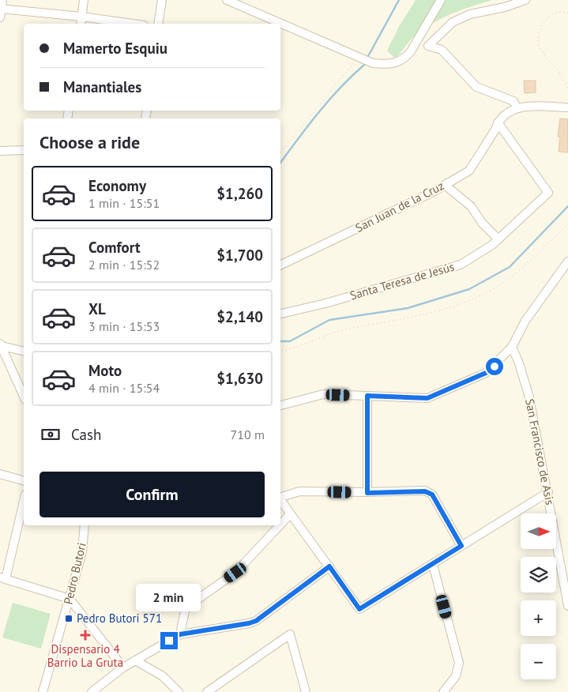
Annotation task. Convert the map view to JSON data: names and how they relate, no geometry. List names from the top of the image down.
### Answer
{
  "streets": {
    "street": [
      "San Juan de la Cruz",
      "Santa Teresa de Jesús",
      "San Francisco de Asis",
      "Pedro Butori"
    ]
  },
  "crossings": [
    ["San Juan de la Cruz", "Santa Teresa de Jesús"]
  ],
  "places": {
    "transit": ["Pedro Butori 571"],
    "health": ["Dispensario 4 Barrio La Gruta"]
  },
  "north": "right",
  "page": {
    "banner": ["Mamerto Esquiu", "Manantiales"],
    "heading": "Choose a ride",
    "list": [
      {
        "name": "Economy",
        "note": "1 min · 15:51",
        "value": "$1,260"
      },
      {
        "name": "Comfort",
        "note": "2 min · 15:52",
        "value": "$1,700"
      },
      {
        "name": "XL",
        "note": "3 min · 15:53",
        "value": "$2,140"
      },
      {
        "name": "Moto",
        "note": "4 min · 15:54",
        "value": "$1,630"
      }
    ],
    "pay": ["Cash", "710 m"],
    "buttons": "Confirm",
    "map_buttons": ["+", "−"],
    "bubble": "2 min"
  }
}
